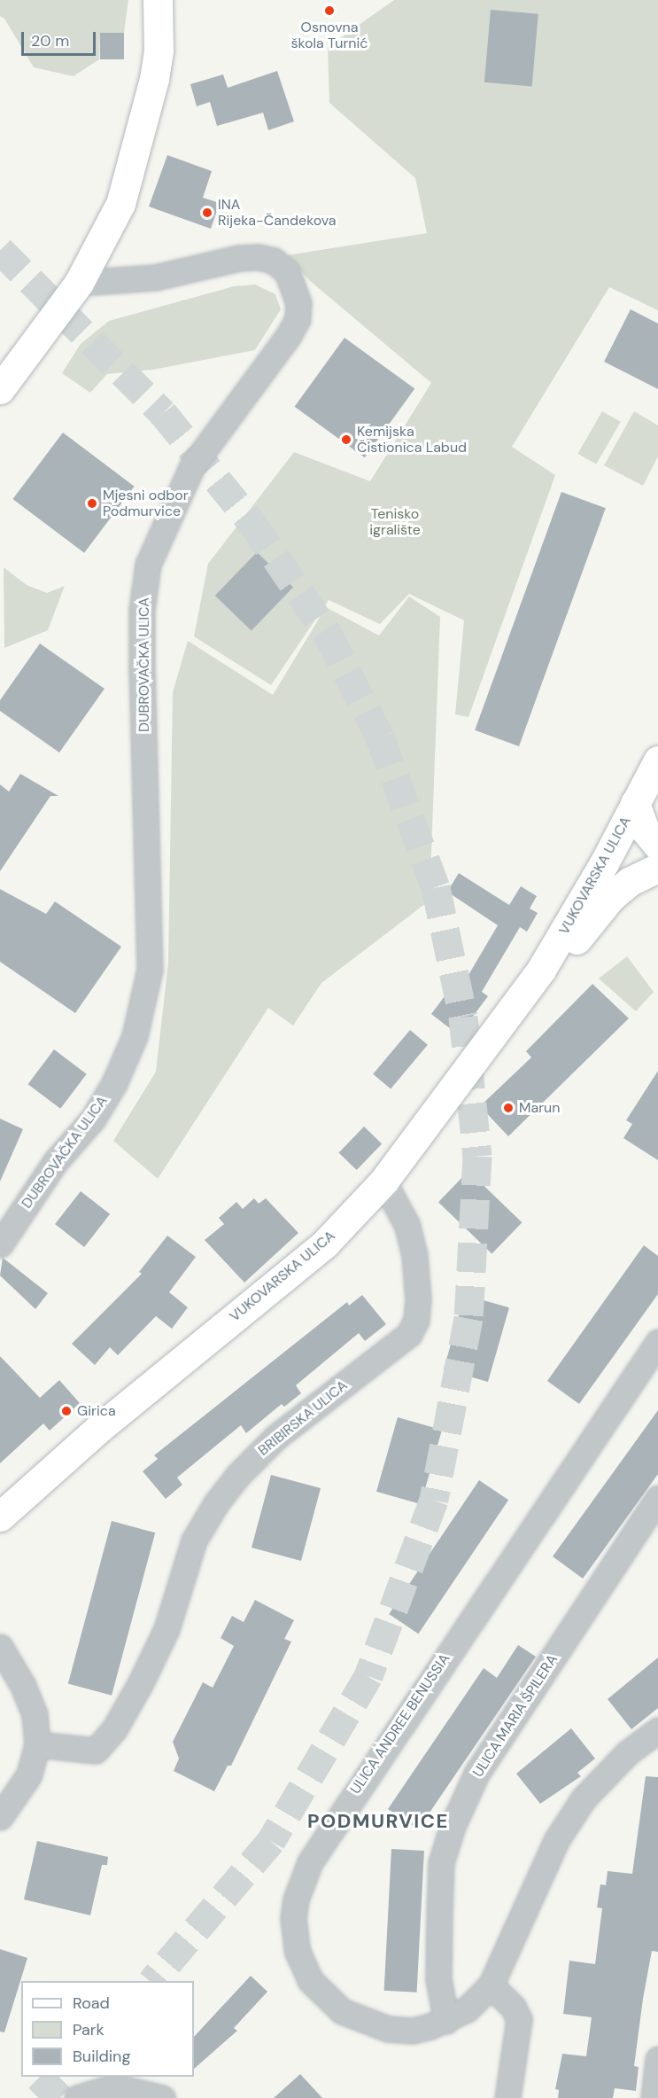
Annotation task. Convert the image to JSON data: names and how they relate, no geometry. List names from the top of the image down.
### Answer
{
  "streets": {
    "main road": ["VUKOVARSKA ULICA"],
    "street": [
      "DUBROVAČKA ULICA",
      "BRIBIRSKA ULICA",
      "ULICA MARIA ŠPILERA",
      "ULICA ANDREE BENUSSIA"
    ]
  },
  "crossings": [
    ["VUKOVARSKA ULICA", "BRIBIRSKA ULICA"],
    ["ULICA MARIA ŠPILERA", "ULICA ANDREE BENUSSIA"]
  ],
  "districts": ["PODMURVICE"],
  "parks": ["Tenisko igralište"],
  "places": [
    "Osnovna škola Turnić",
    "INA Rijeka-Čandekova",
    "Kemijska Čistionica Labud",
    "Mjesni odbor Podmurvice",
    "Marun",
    "Girica"
  ],
  "legend": ["Road", "Park", "Building"],
  "scale_bar": "20 m"
}
